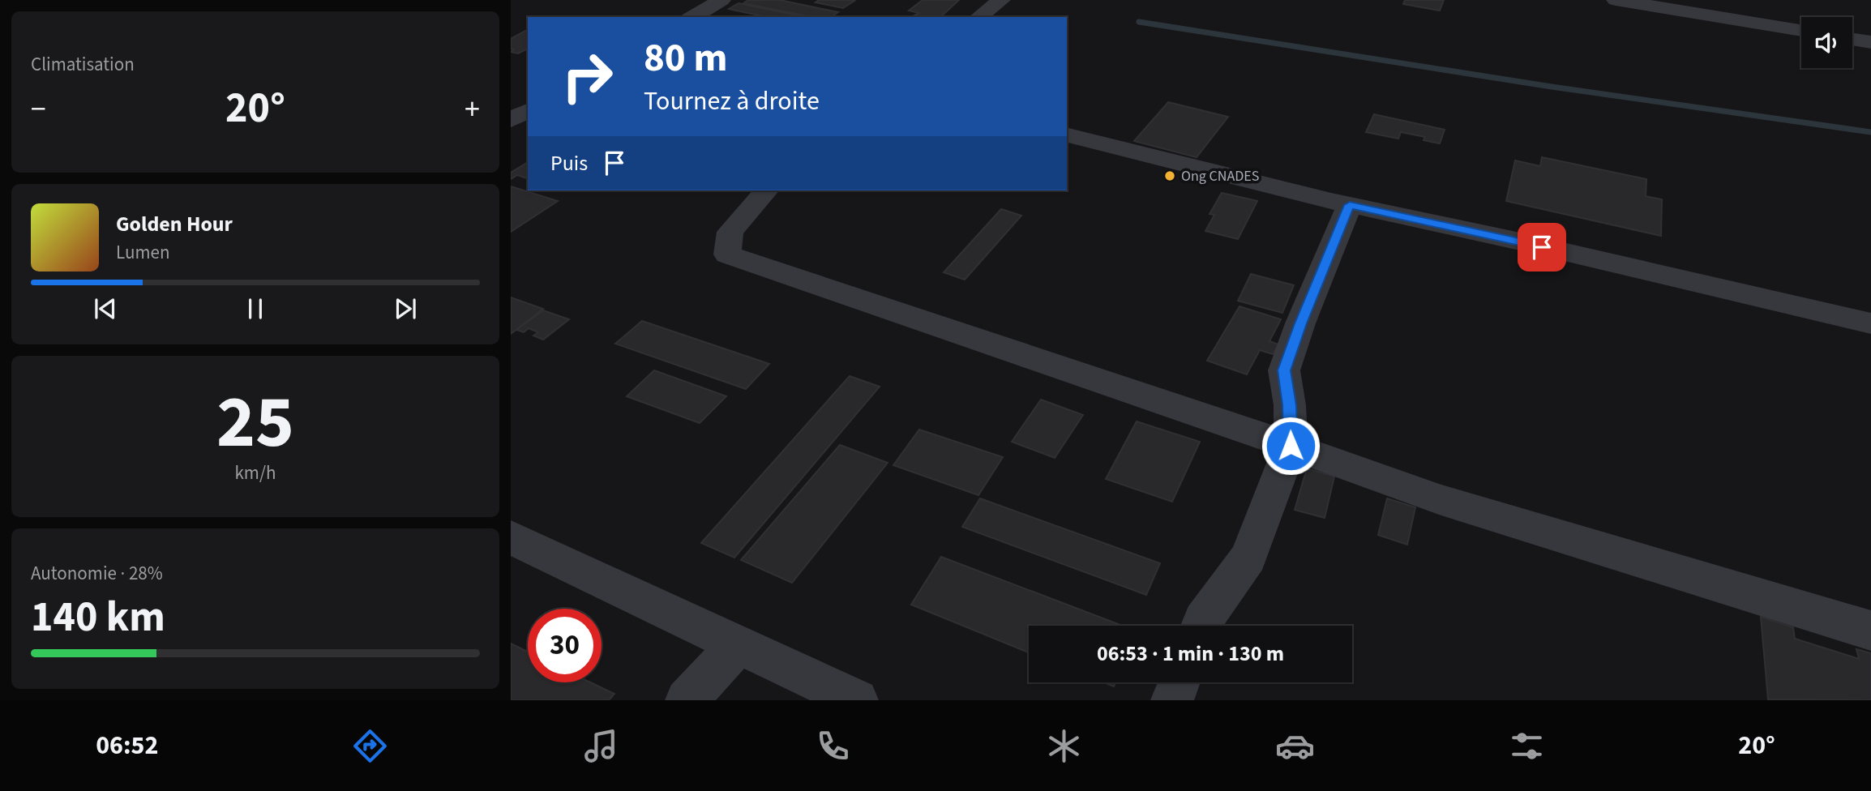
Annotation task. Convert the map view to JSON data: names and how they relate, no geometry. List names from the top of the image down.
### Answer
{
  "places": ["Ong CNADES"],
  "page": {
    "tile": [
      "Climatisation",
      ["25", "km/h"],
      ["Autonomie · 28%", "140 km"]
    ],
    "turn": ["80 m", "Tournez à droite"],
    "heat": ["−", "20°", "+"],
    "then": "Puis",
    "song": ["Golden Hour", "Lumen"],
    "limit": "30",
    "trip": "06:53 · 1 min · 130 m",
    "tabs": ["06:52", "20°"]
  }
}
